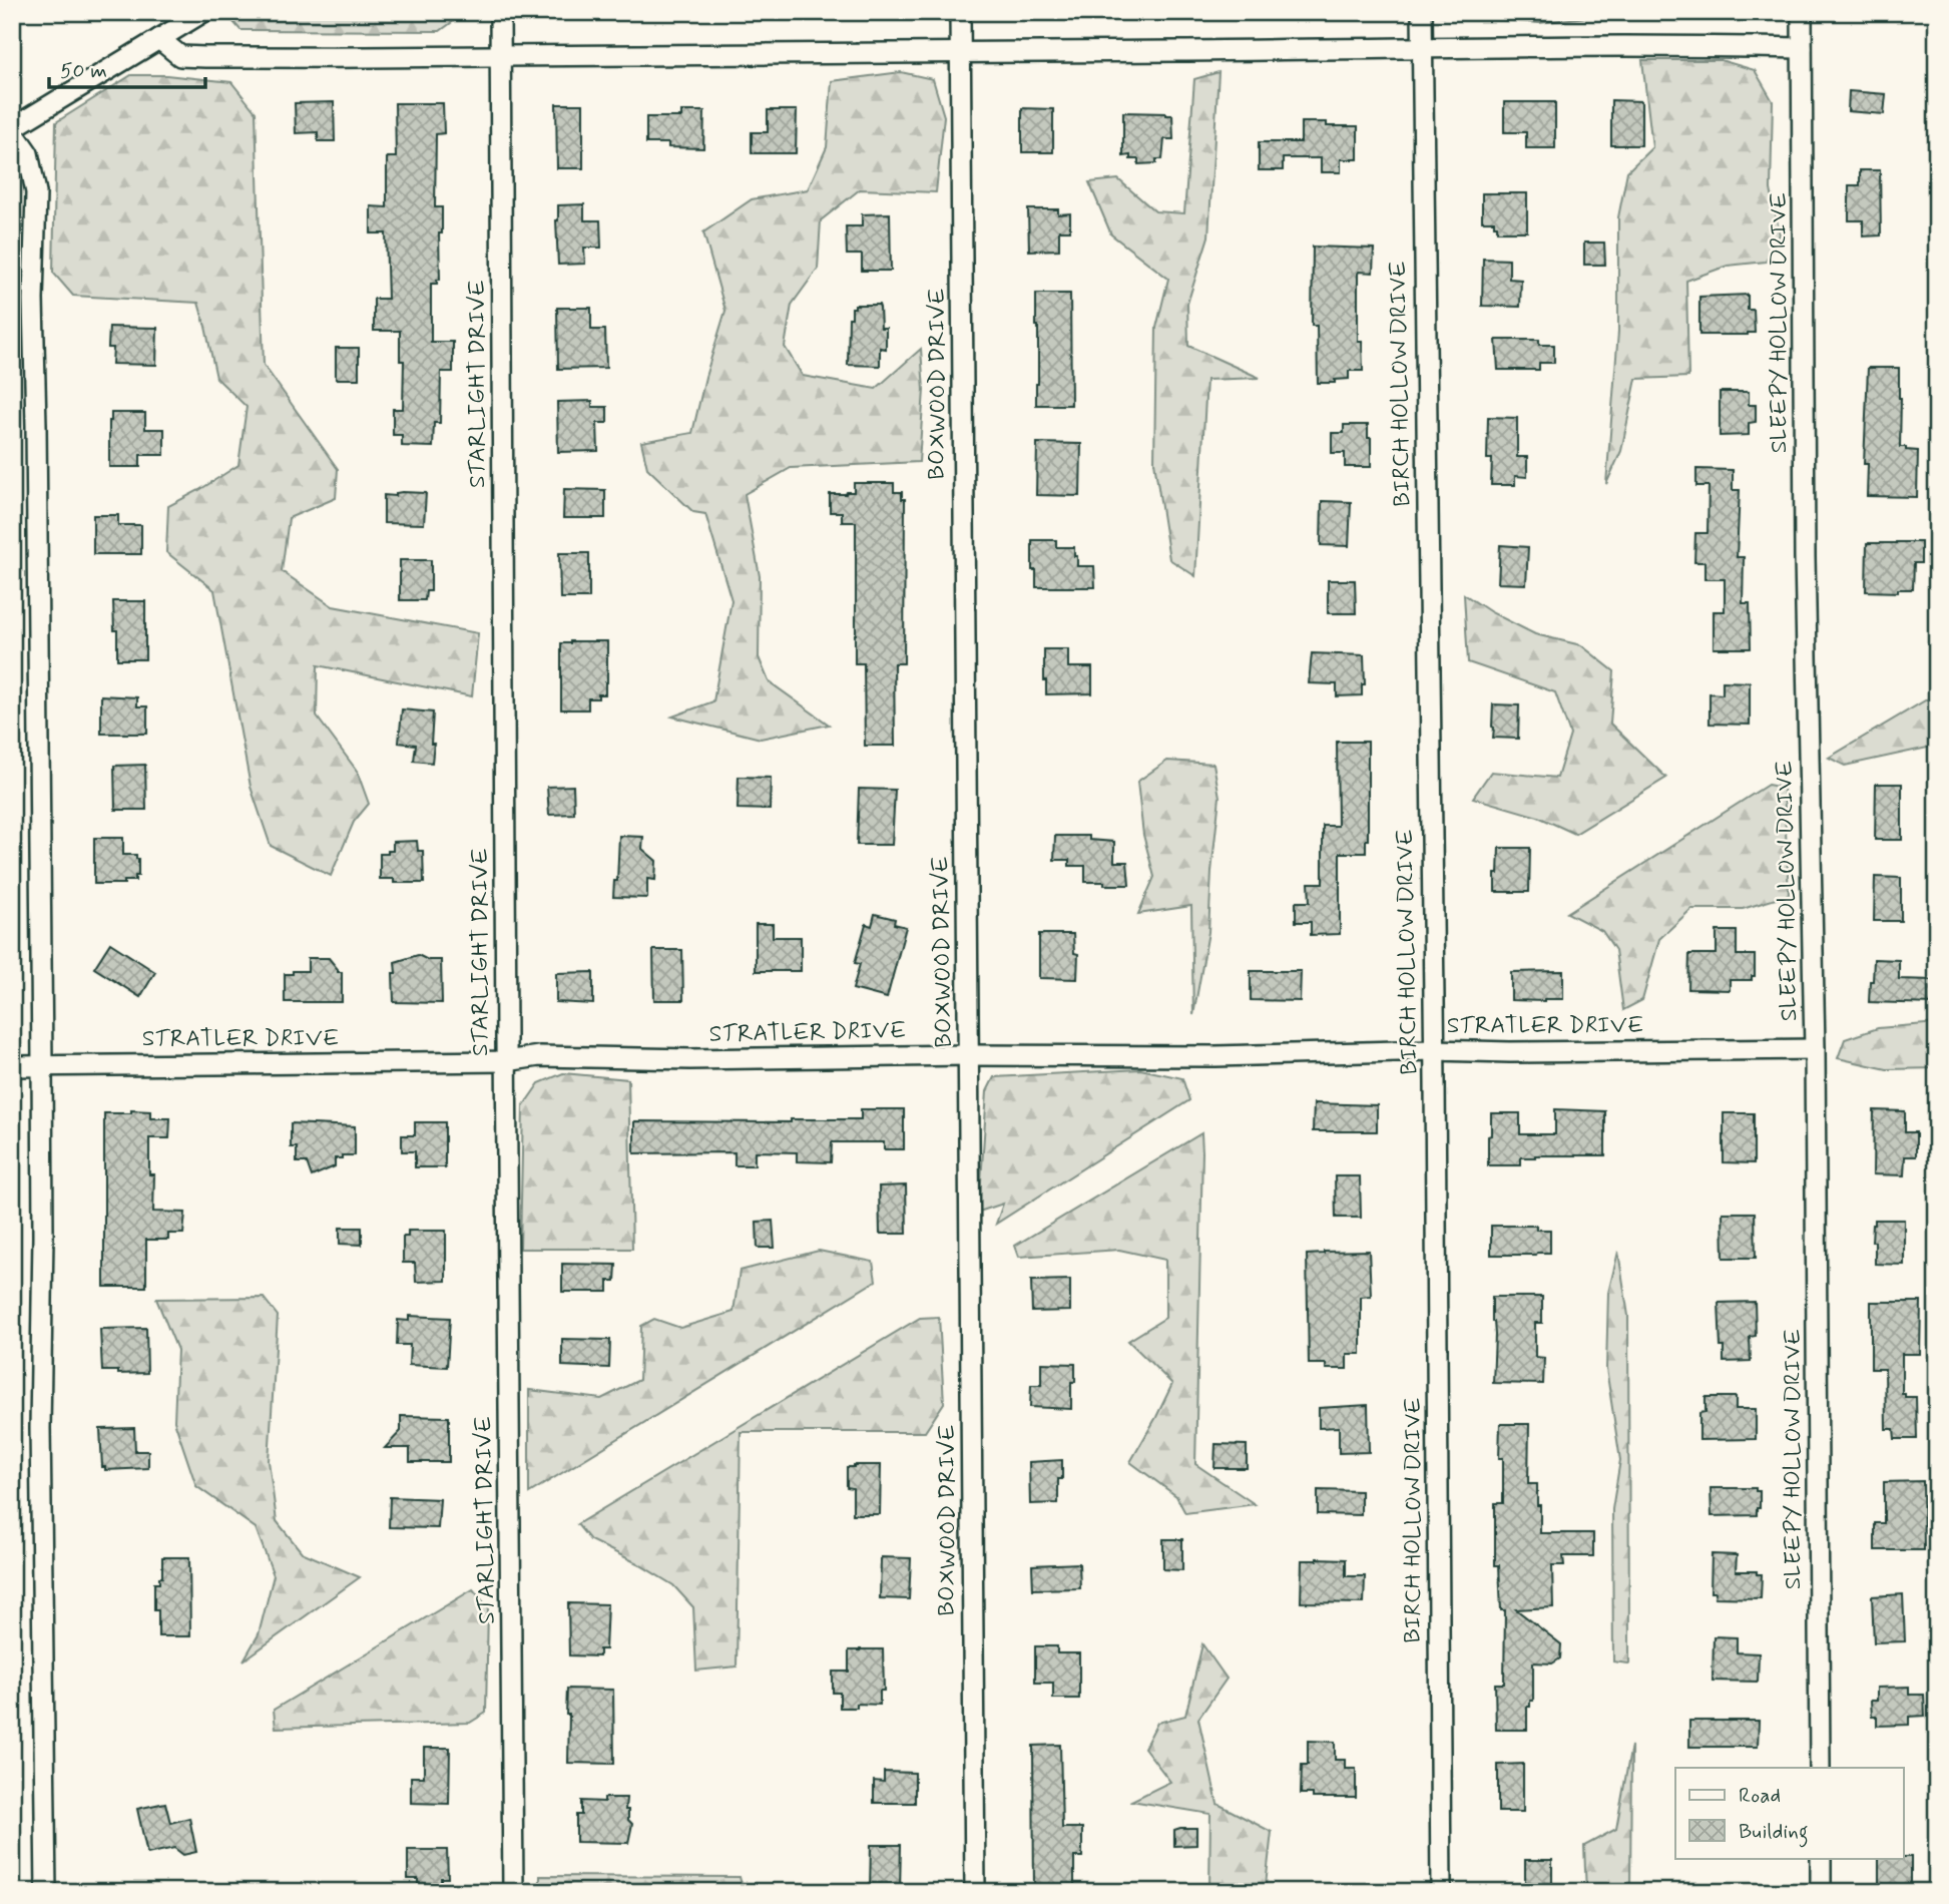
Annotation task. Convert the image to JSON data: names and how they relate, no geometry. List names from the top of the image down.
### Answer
{
  "streets": {
    "street": [
      "SLEEPY HOLLOW DRIVE",
      "STARLIGHT DRIVE",
      "BOXWOOD DRIVE",
      "BIRCH HOLLOW DRIVE",
      "STRATLER DRIVE"
    ]
  },
  "crossings": [
    ["SLEEPY HOLLOW DRIVE", "STRATLER DRIVE"],
    ["STARLIGHT DRIVE", "STRATLER DRIVE"],
    ["BOXWOOD DRIVE", "STRATLER DRIVE"],
    ["BIRCH HOLLOW DRIVE", "STRATLER DRIVE"]
  ],
  "legend": ["Road", "Building"],
  "scale_bar": "50 m"
}
